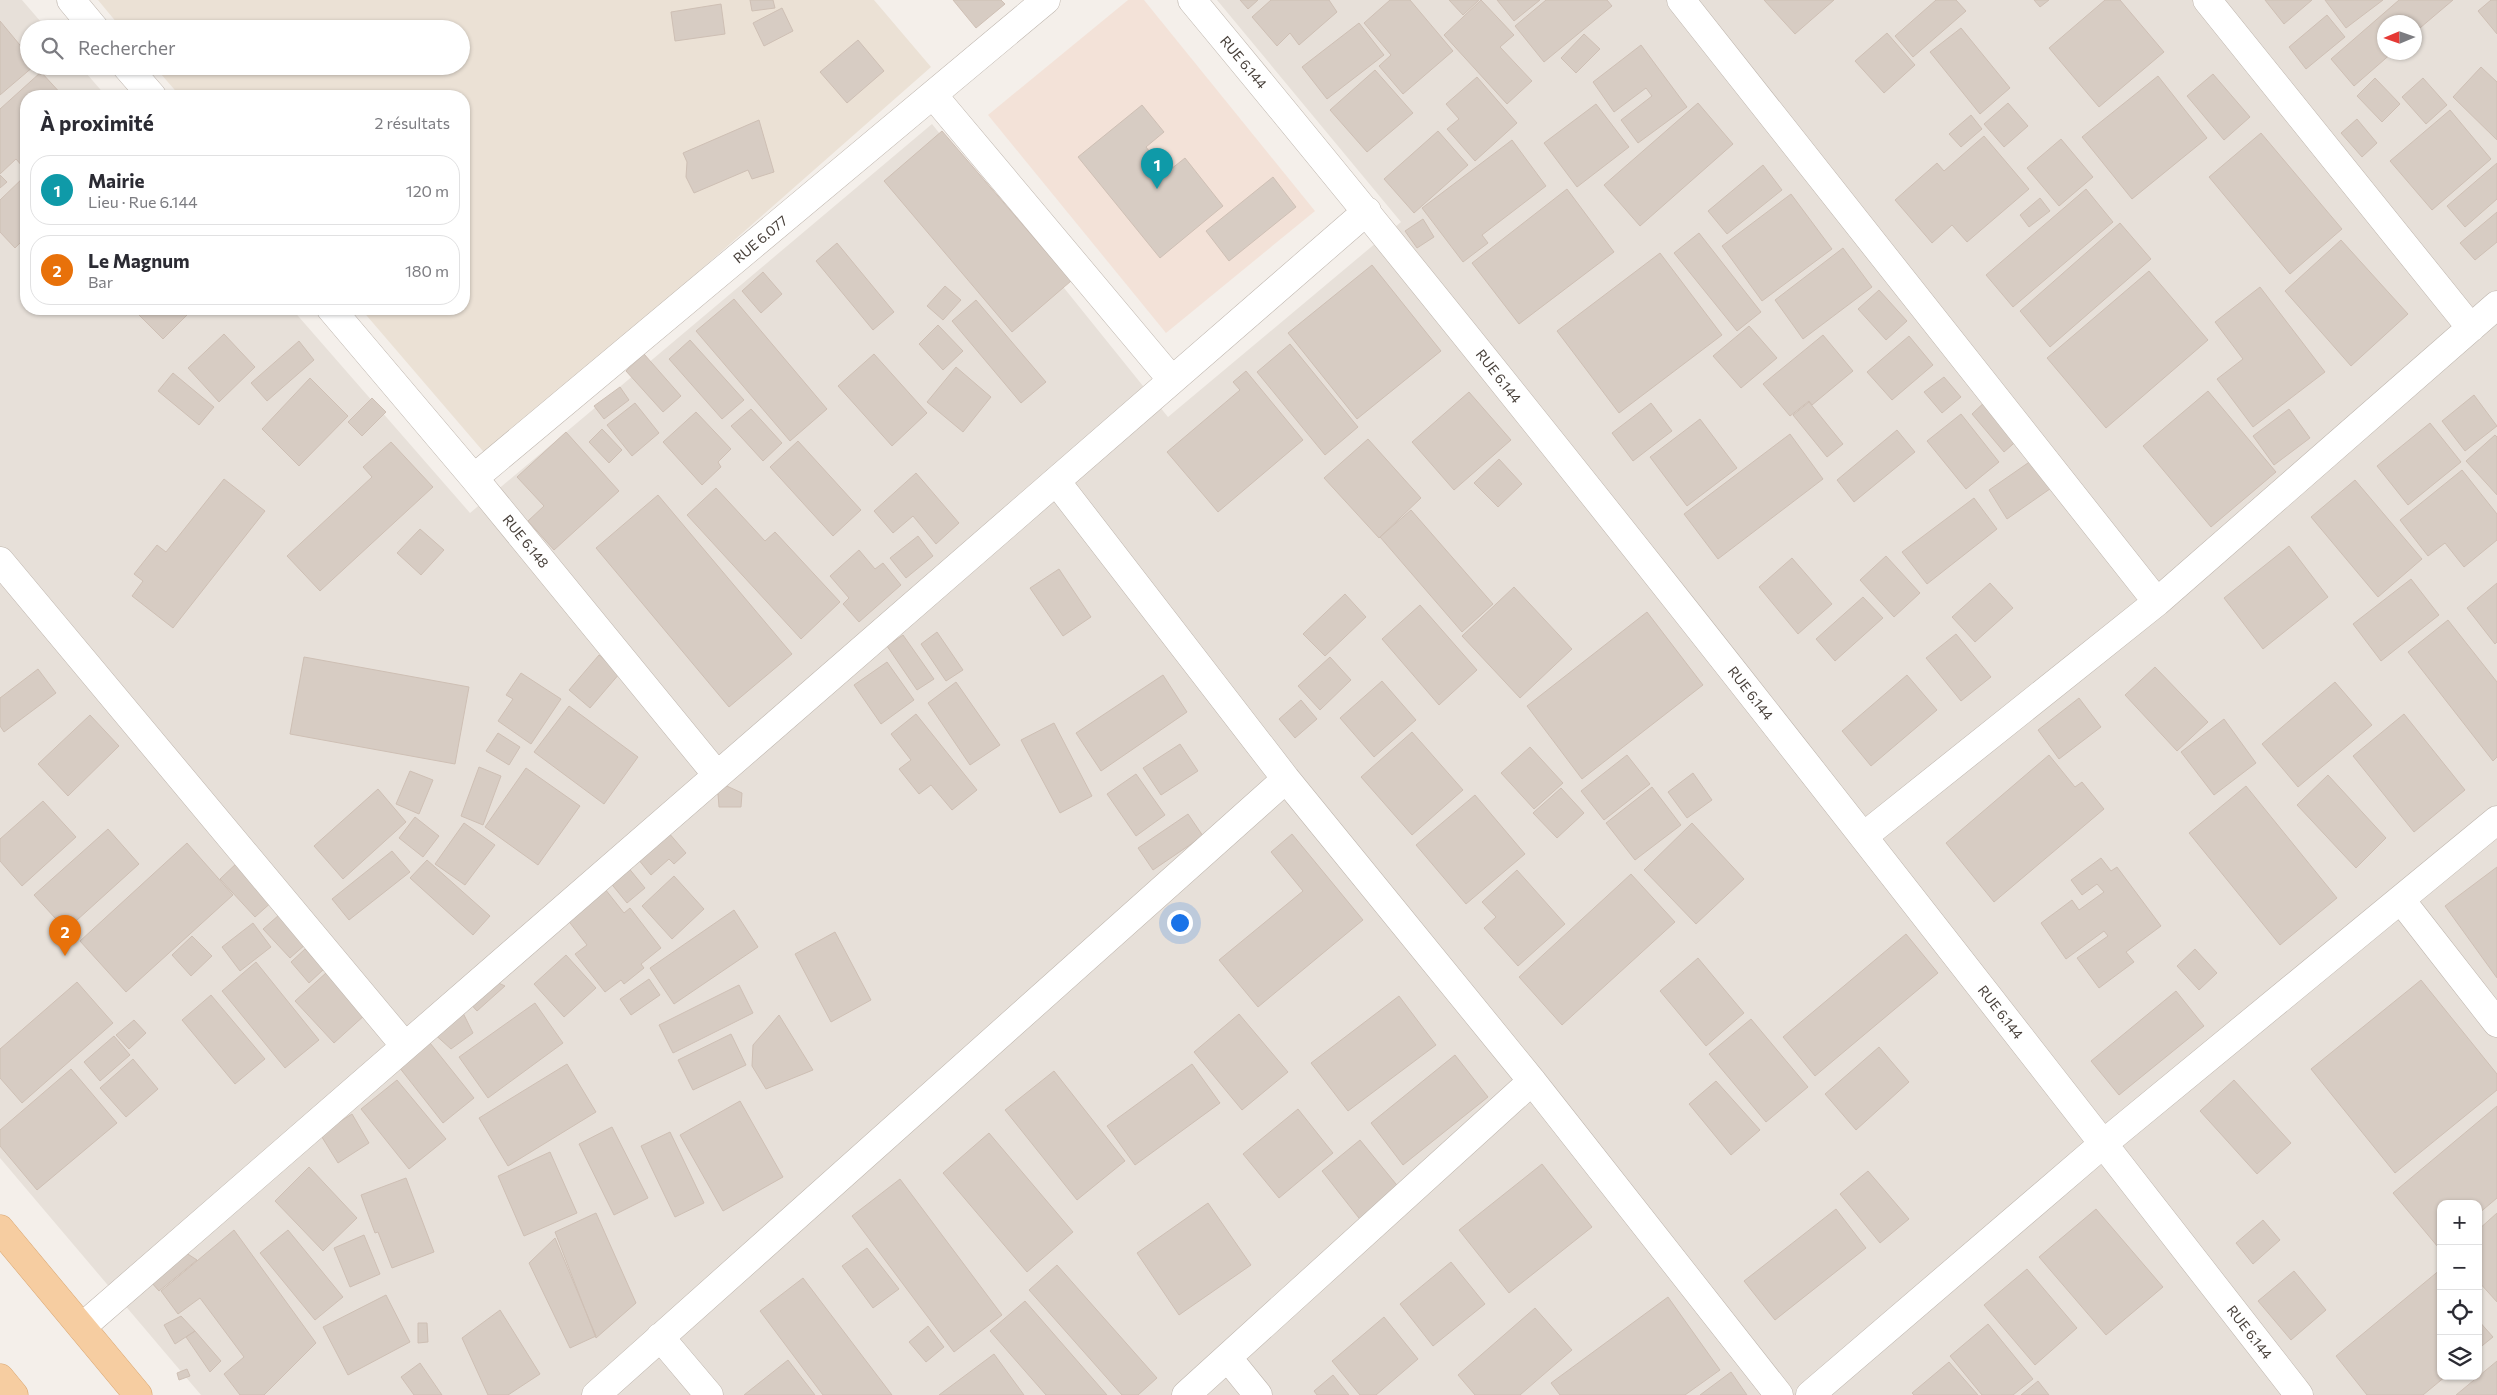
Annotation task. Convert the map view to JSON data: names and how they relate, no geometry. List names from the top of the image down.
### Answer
{
  "streets": {
    "street": ["RUE 6.144", "RUE 6.077", "RUE 6.148"]
  },
  "crossings": [
    ["RUE 6.077", "RUE 6.148"]
  ],
  "north": "left",
  "page": {
    "search": "Rechercher",
    "heading": ["À proximité", "2 résultats"],
    "pins": ["1", "2"],
    "list": [
      {
        "mark": "1",
        "name": "Mairie",
        "note": "Lieu · Rue 6.144",
        "value": "120 m"
      },
      {
        "mark": "2",
        "name": "Le Magnum",
        "note": "Bar",
        "value": "180 m"
      }
    ],
    "map_buttons": ["+", "−"]
  }
}
